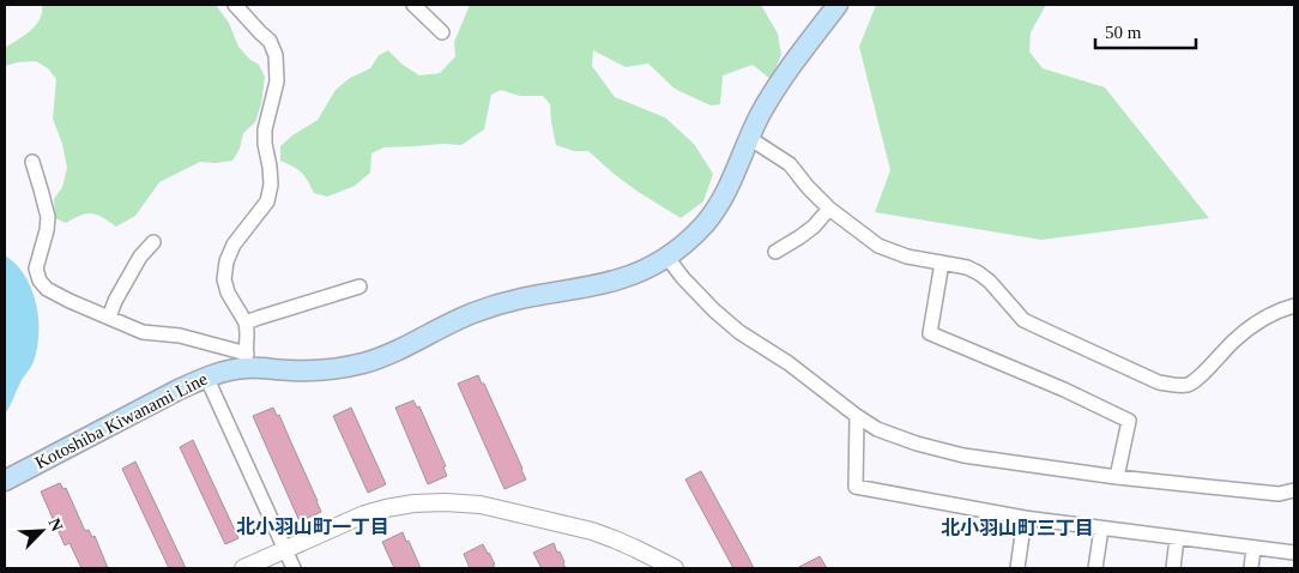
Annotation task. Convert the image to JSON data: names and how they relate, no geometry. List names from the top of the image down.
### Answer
{
  "streets": {
    "main road": ["Kotoshiba Kiwanami Line"]
  },
  "districts": ["北小羽山町一丁目", "北小羽山町三丁目"],
  "scale_bar": "50 m",
  "north": "top right"
}
